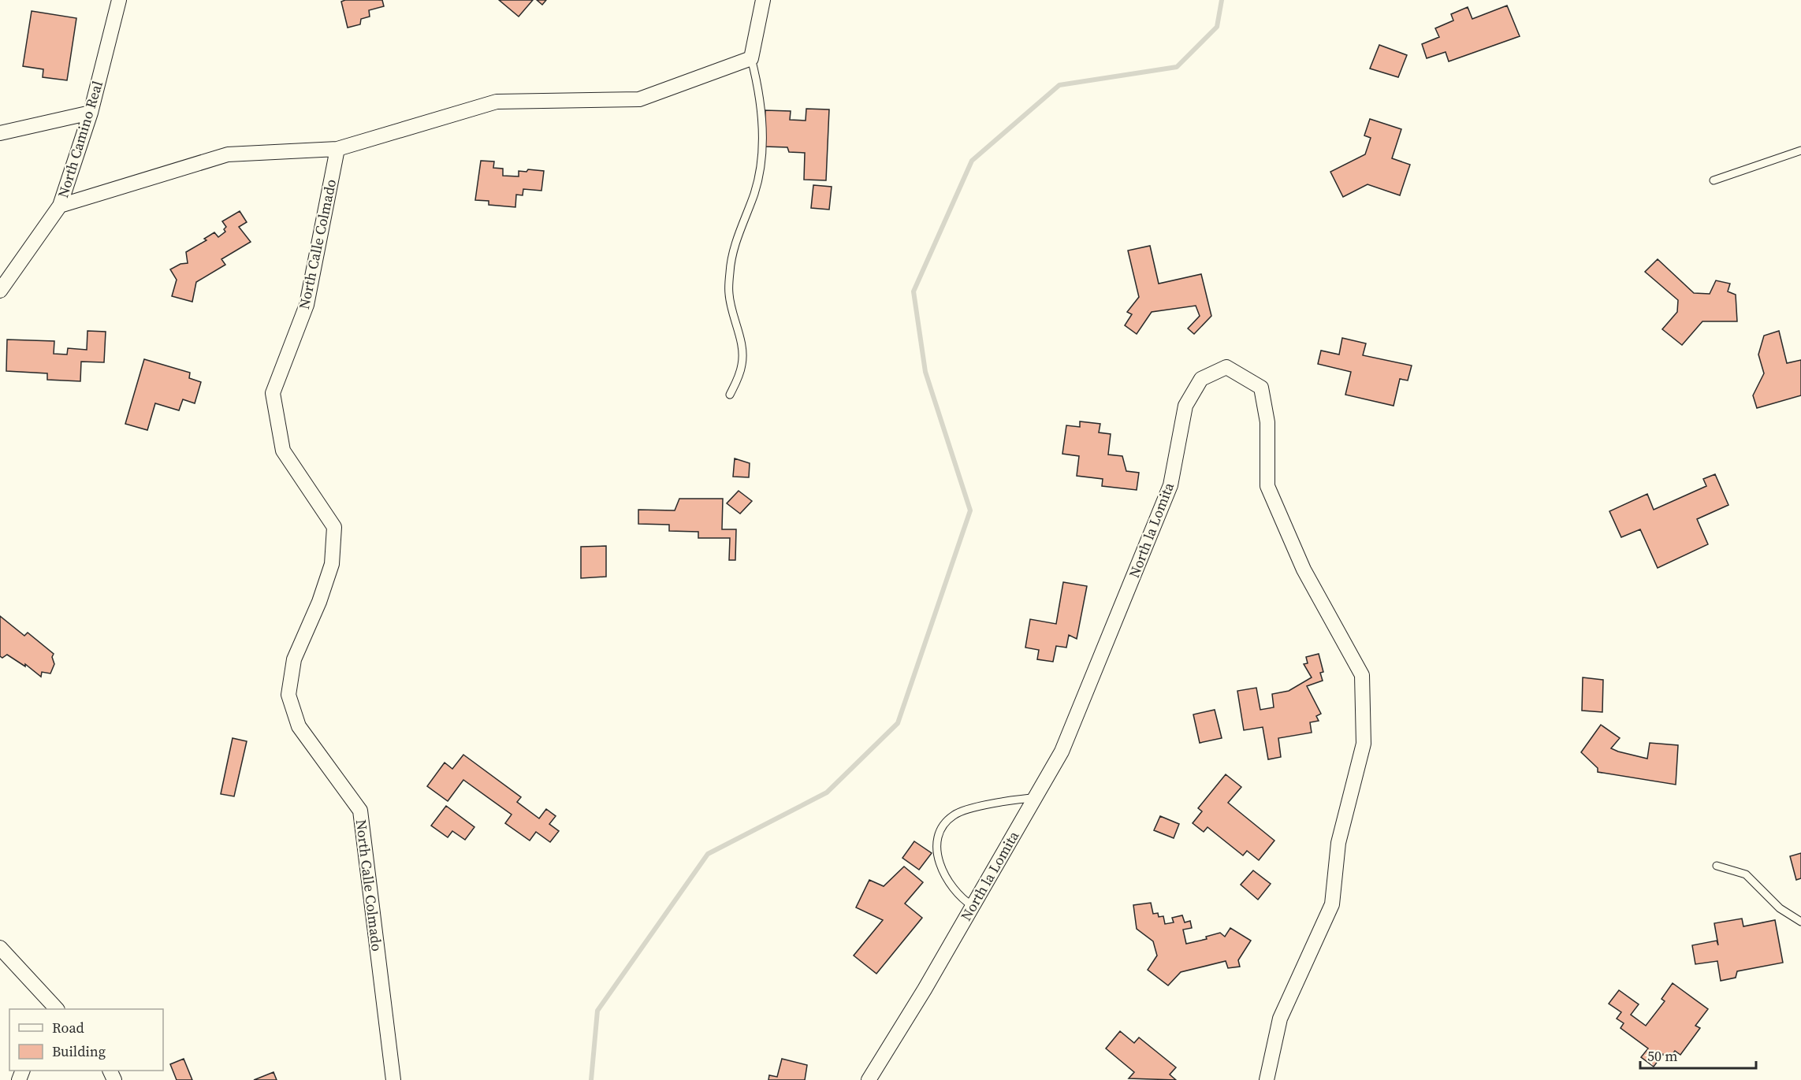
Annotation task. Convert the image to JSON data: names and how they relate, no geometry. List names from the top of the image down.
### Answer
{
  "streets": {
    "street": ["North Camino Real", "North Calle Colmado", "North la Lomita"]
  },
  "legend": ["Road", "Building"],
  "scale_bar": "50 m"
}
